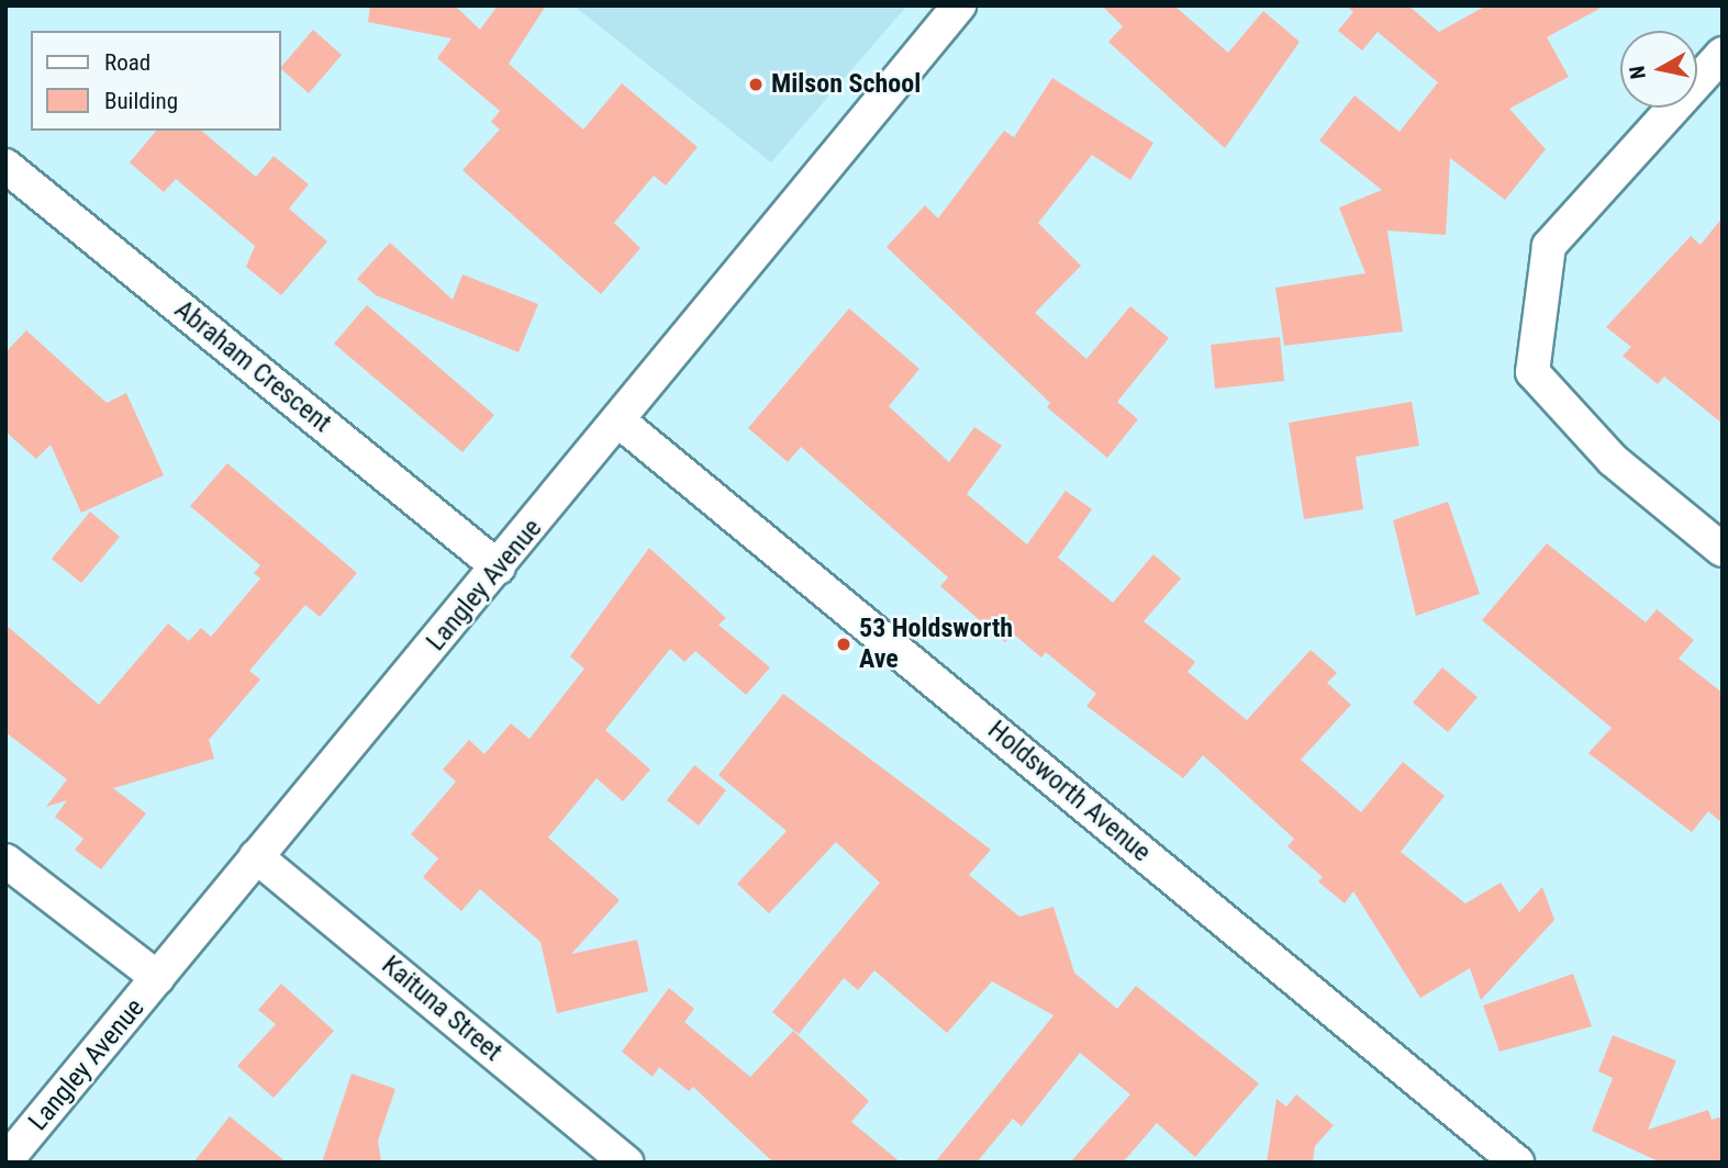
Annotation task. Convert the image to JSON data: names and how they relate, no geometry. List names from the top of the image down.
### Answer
{
  "streets": {
    "street": [
      "Abraham Crescent",
      "Langley Avenue",
      "Holdsworth Avenue",
      "Kaituna Street"
    ]
  },
  "crossings": [
    ["Abraham Crescent", "Langley Avenue"],
    ["Langley Avenue", "Holdsworth Avenue"],
    ["Langley Avenue", "Kaituna Street"]
  ],
  "places": ["Milson School", "53 Holdsworth Ave"],
  "legend": ["Road", "Building"],
  "north": "left"
}
